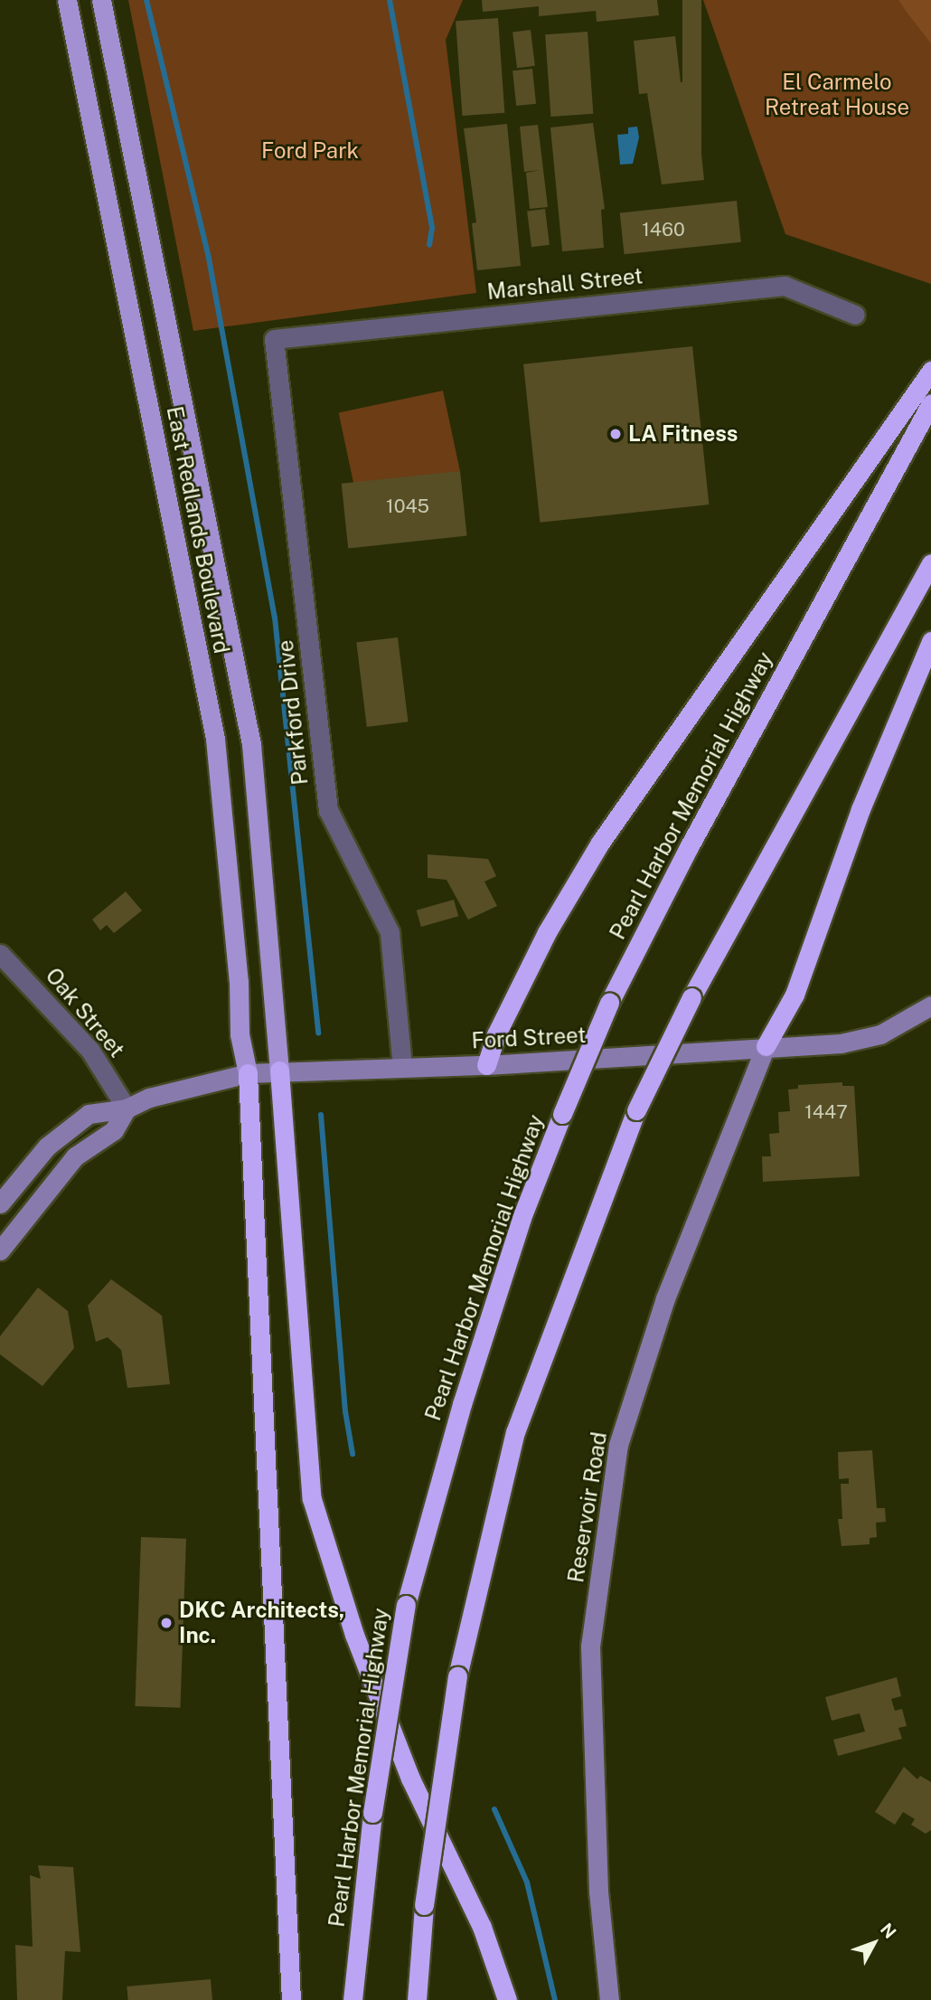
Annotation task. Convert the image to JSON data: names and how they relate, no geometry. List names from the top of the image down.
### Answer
{
  "streets": {
    "highway": ["Pearl Harbor Memorial Highway"],
    "main road": ["East Redlands Boulevard"],
    "street": [
      "Marshall Street",
      "Parkford Drive",
      "Oak Street",
      "Ford Street",
      "Reservoir Road"
    ]
  },
  "crossings": [
    ["Marshall Street", "Parkford Drive"],
    ["East Redlands Boulevard", "Ford Street"],
    ["Parkford Drive", "Ford Street"],
    ["Oak Street", "Ford Street"],
    ["Ford Street", "Reservoir Road"]
  ],
  "parks": ["El Carmelo Retreat House", "Ford Park"],
  "places": ["LA Fitness", "DKC Architects, Inc."],
  "house_numbers": ["1460", "1045", "1447"],
  "north": "top right"
}
